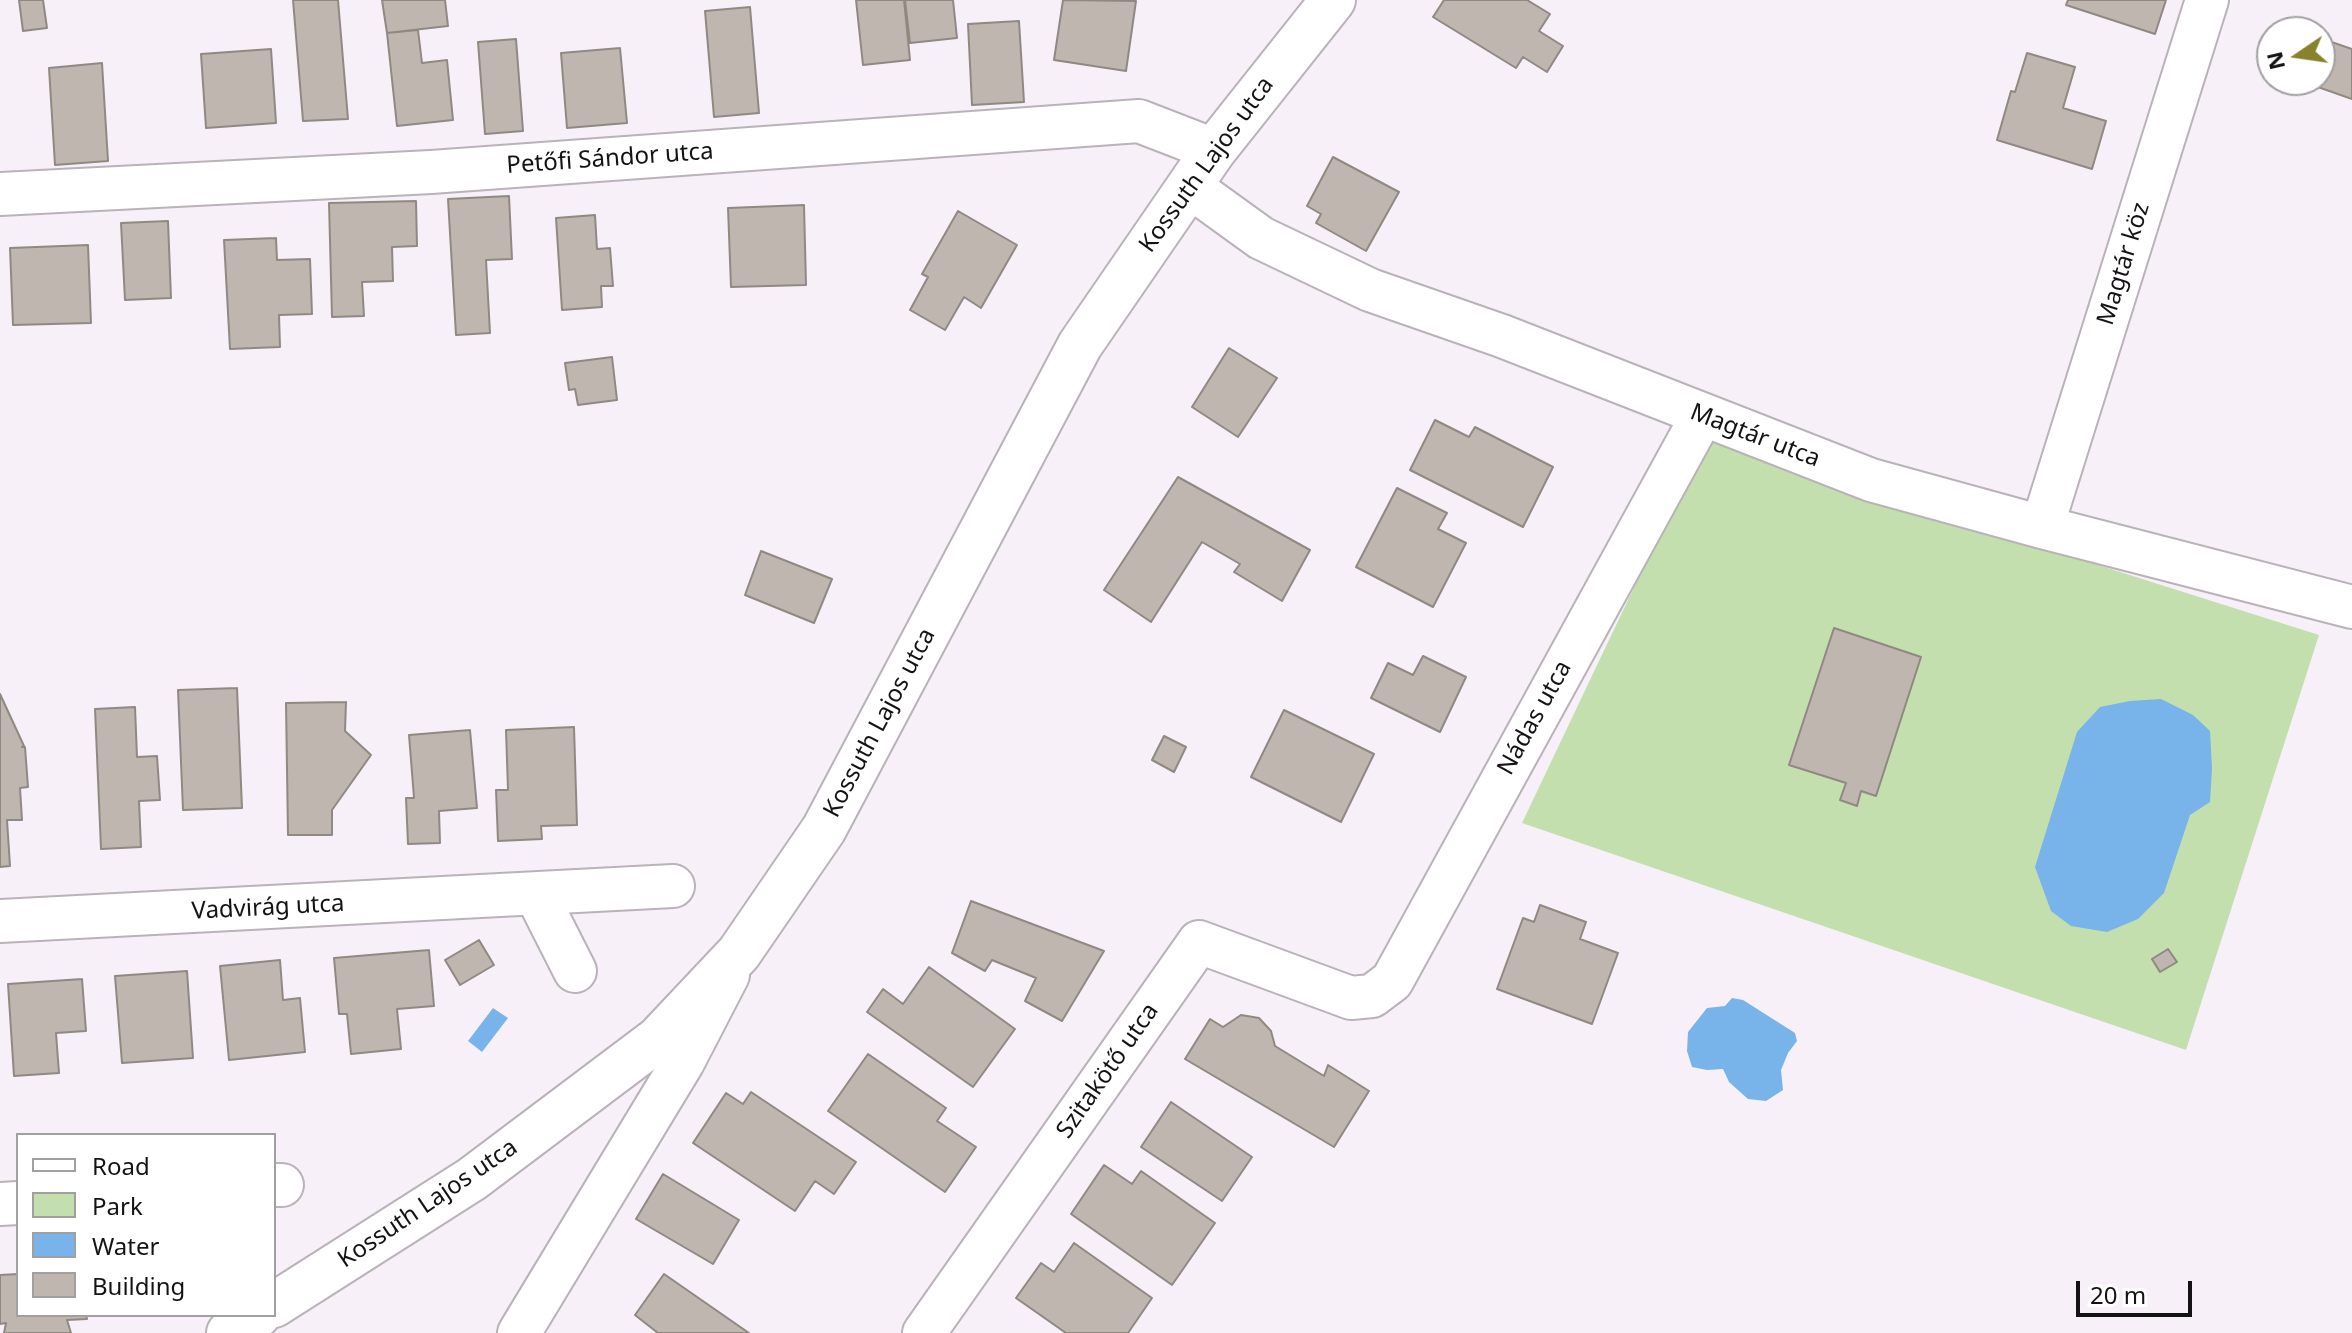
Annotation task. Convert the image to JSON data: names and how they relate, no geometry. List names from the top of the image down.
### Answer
{
  "streets": {
    "main road": ["Kossuth Lajos utca"],
    "street": [
      "Petőfi Sándor utca",
      "Magtár köz",
      "Magtár utca",
      "Nádas utca",
      "Vadvirág utca",
      "Szitakötő utca"
    ]
  },
  "crossings": [
    ["Petőfi Sándor utca", "Kossuth Lajos utca"],
    ["Kossuth Lajos utca", "Magtár utca"],
    ["Magtár köz", "Magtár utca"],
    ["Magtár utca", "Nádas utca"],
    ["Nádas utca", "Szitakötő utca"]
  ],
  "legend": [
    "Road",
    "Park",
    "Water",
    "Building"
  ],
  "scale_bar": "20 m",
  "north": "left"
}
